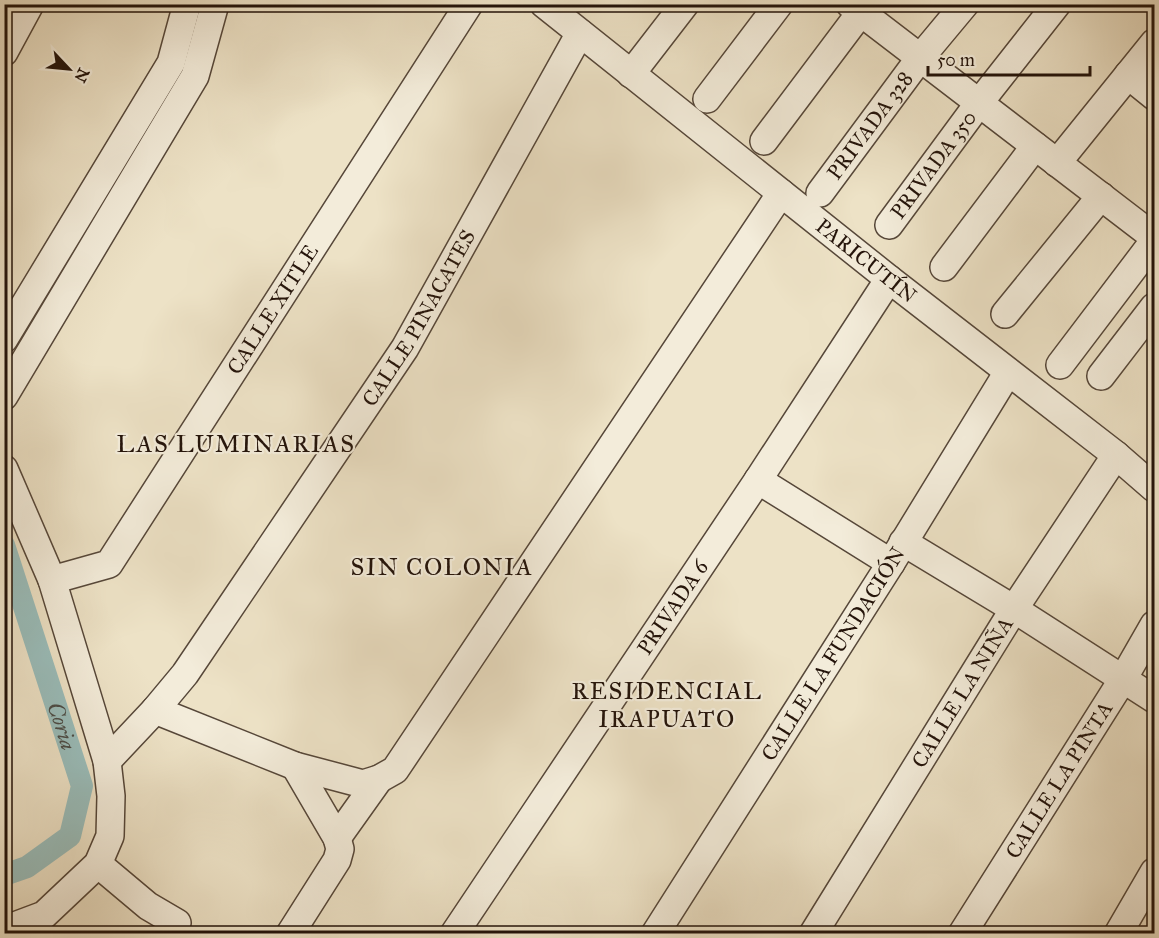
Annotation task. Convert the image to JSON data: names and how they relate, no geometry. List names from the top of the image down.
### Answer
{
  "streets": {
    "street": [
      "PRIVADA 328",
      "PRIVADA 350",
      "PARICUTÍN",
      "CALLE XITLE",
      "CALLE PINACATES",
      "PRIVADA 6",
      "CALLE LA FUNDACIÓN",
      "CALLE LA NIÑA",
      "CALLE LA PINTA"
    ]
  },
  "crossings": [
    ["PARICUTÍN", "CALLE PINACATES"],
    ["PARICUTÍN", "PRIVADA 6"],
    ["PARICUTÍN", "CALLE LA FUNDACIÓN"],
    ["PARICUTÍN", "CALLE LA NIÑA"]
  ],
  "districts": ["LAS LUMINARIAS", "SIN COLONIA", "RESIDENCIAL IRAPUATO"],
  "water": ["Coria"],
  "scale_bar": "50 m",
  "north": "bottom right"
}
